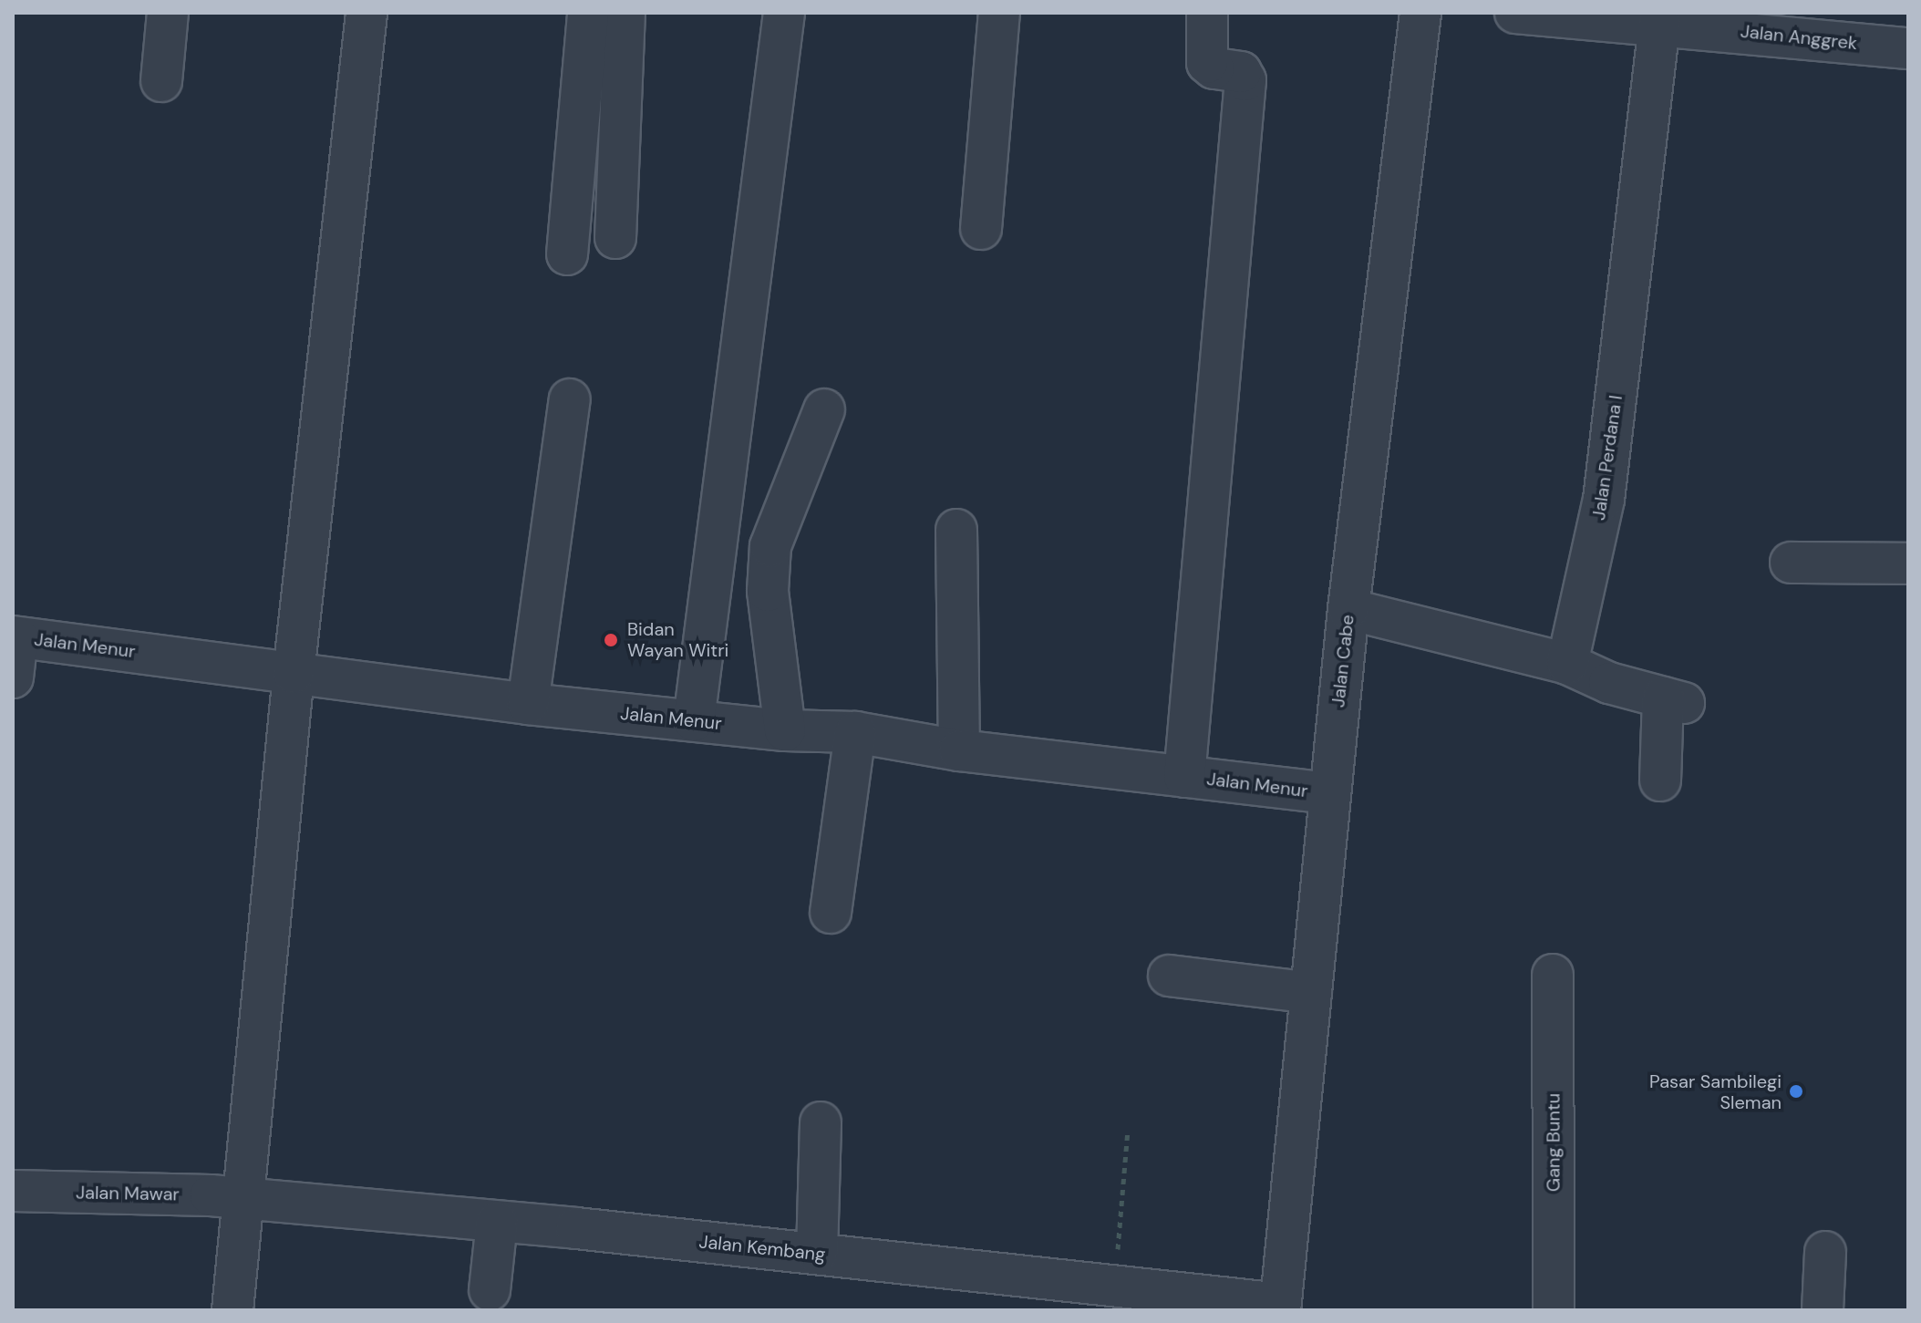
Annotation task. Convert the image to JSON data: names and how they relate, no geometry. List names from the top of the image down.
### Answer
{
  "streets": {
    "street": [
      "Jalan Anggrek",
      "Jalan Perdana I",
      "Jalan Menur",
      "Jalan Cabe",
      "Gang Buntu",
      "Jalan Mawar",
      "Jalan Kembang"
    ]
  },
  "crossings": [
    ["Jalan Anggrek", "Jalan Perdana I"],
    ["Jalan Menur", "Jalan Cabe"],
    ["Jalan Cabe", "Jalan Kembang"],
    ["Jalan Mawar", "Jalan Kembang"]
  ],
  "places": ["Bidan Wayan Witri", "Pasar Sambilegi Sleman"]
}
